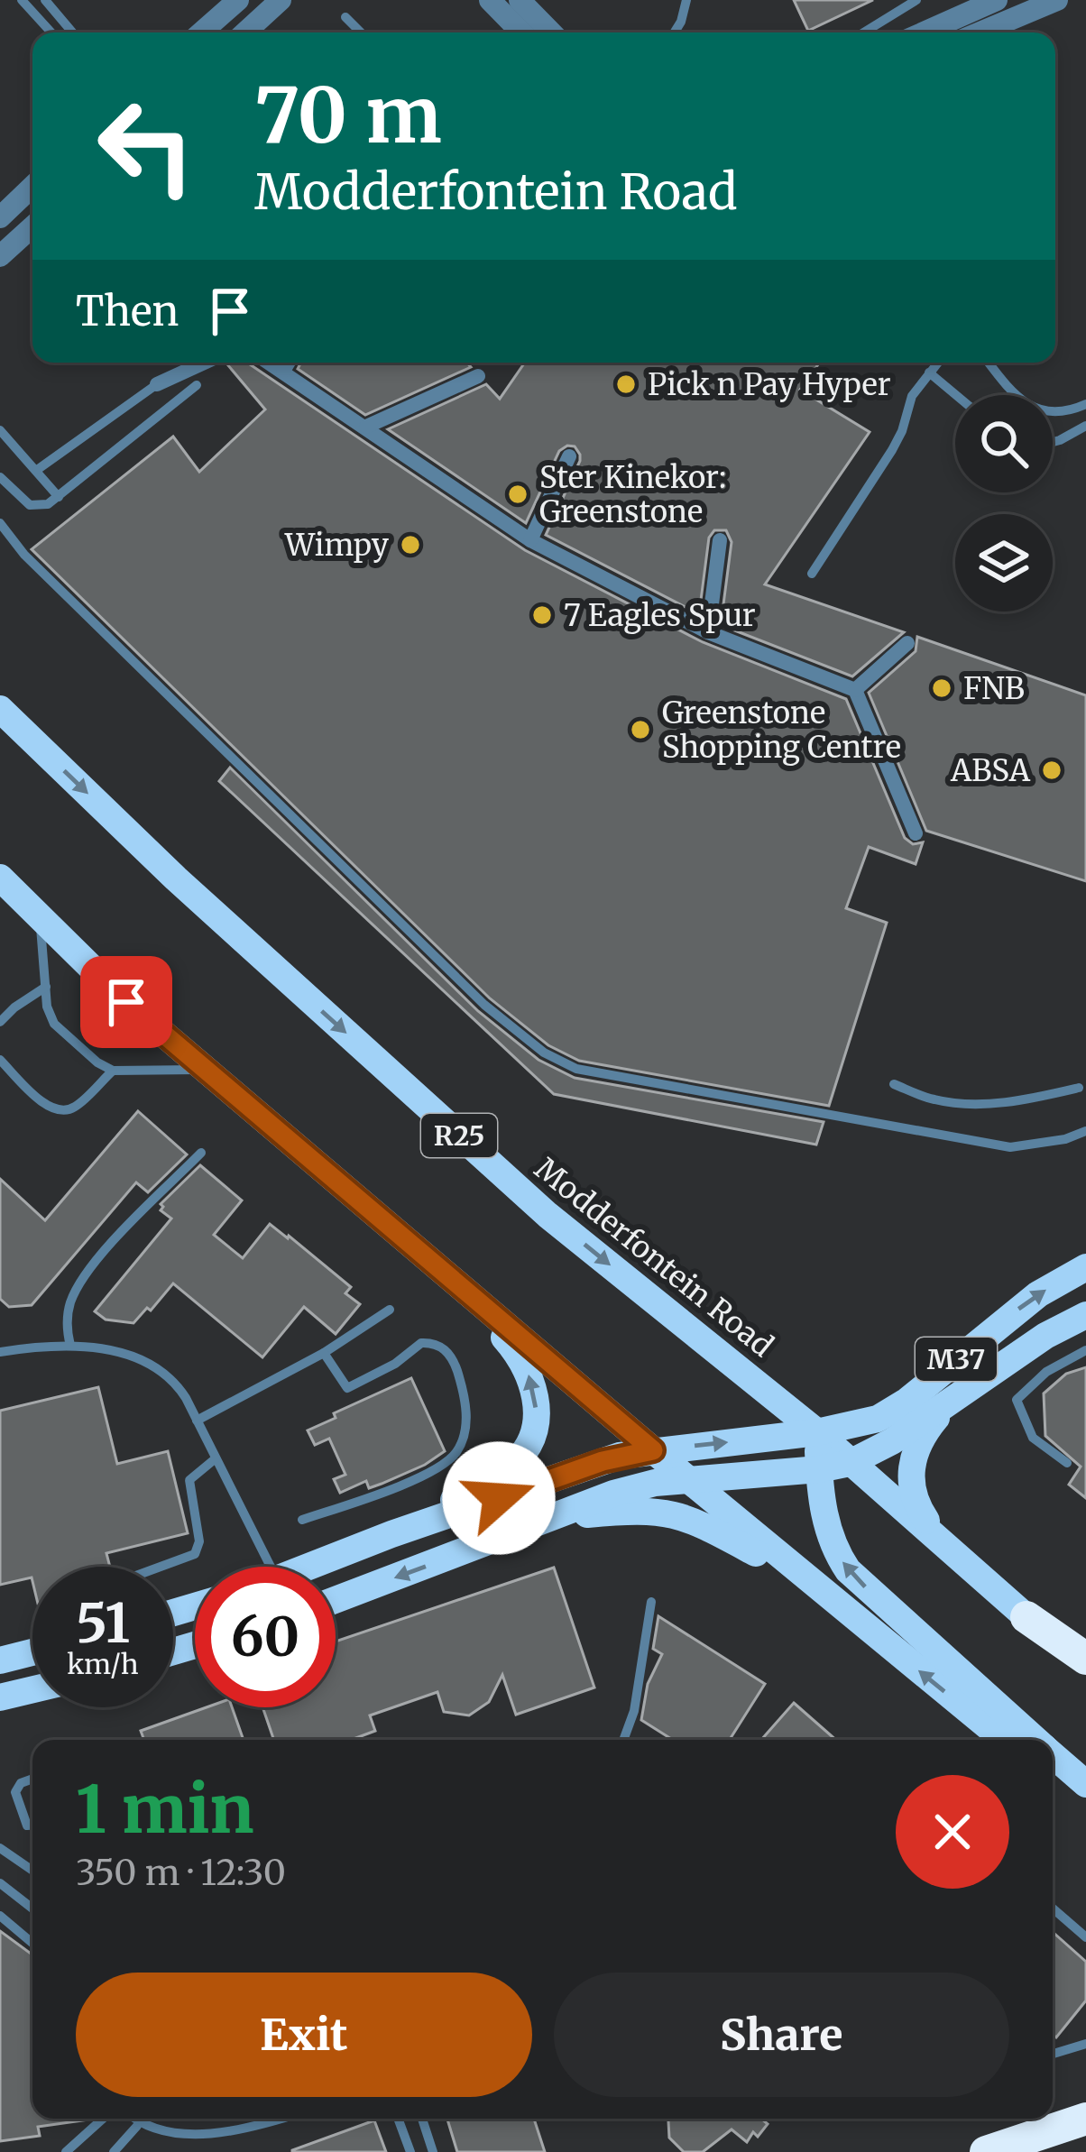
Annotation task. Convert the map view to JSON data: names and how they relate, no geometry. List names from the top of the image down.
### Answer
{
  "streets": {
    "main road": ["R25", "Modderfontein Road", "M37"]
  },
  "crossings": [
    ["Modderfontein Road", "M37"]
  ],
  "places": [
    "Pick n Pay Hyper",
    "Ster Kinekor: Greenstone",
    "Wimpy",
    "7 Eagles Spur",
    "FNB",
    "Greenstone Shopping Centre",
    "ABSA"
  ],
  "page": {
    "turn": ["70 m", "Modderfontein Road"],
    "then": "Then",
    "speed": "51 km/h",
    "limit": "60",
    "heading": ["1 min", "350 m · 12:30"],
    "buttons": ["Exit", "Share"]
  }
}
